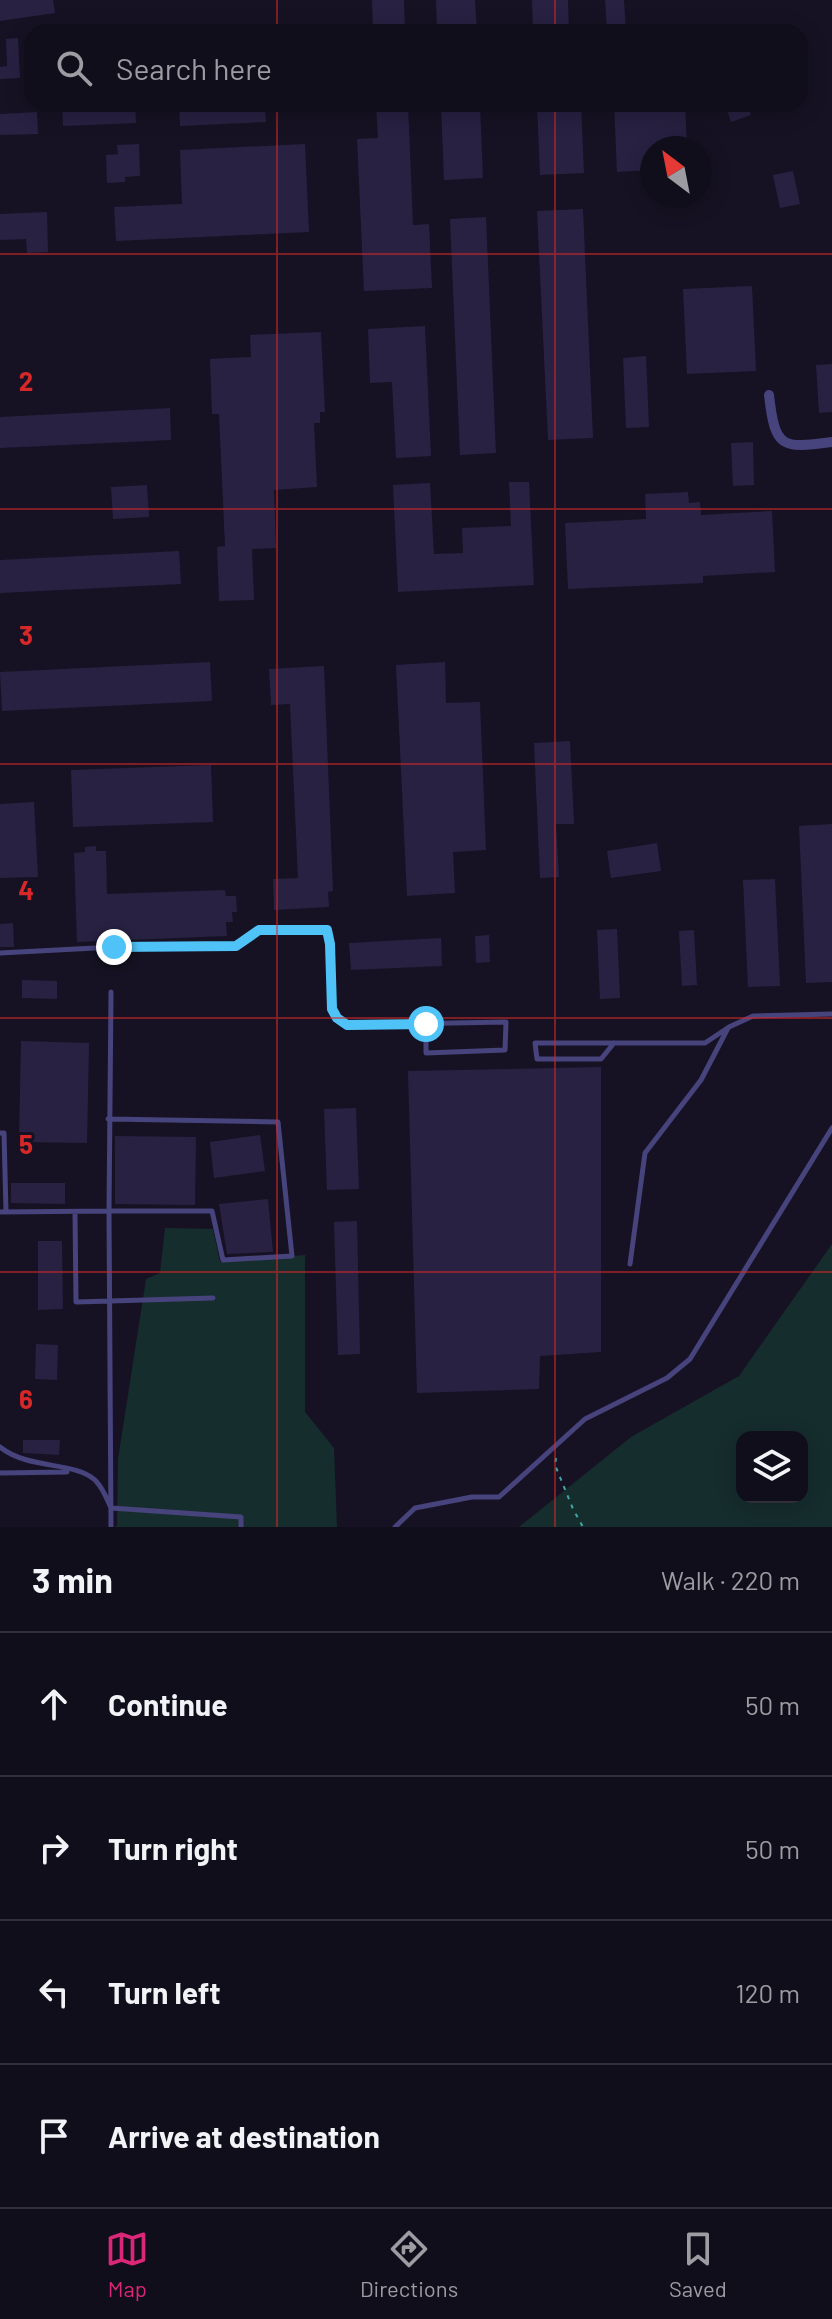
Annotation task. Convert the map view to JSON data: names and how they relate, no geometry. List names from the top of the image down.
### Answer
{
  "north": "top left",
  "page": {
    "search": "Search here",
    "heading": ["3 min", "Walk · 220 m"],
    "list": [
      ["Continue", "50 m"],
      ["Turn right", "50 m"],
      ["Turn left", "120 m"],
      "Arrive at destination"
    ],
    "nav": ["Map", "Directions", "Saved"]
  },
  "grid": {
    "rows": [
      "2",
      "3",
      "4",
      "5",
      "6"
    ]
  }
}
